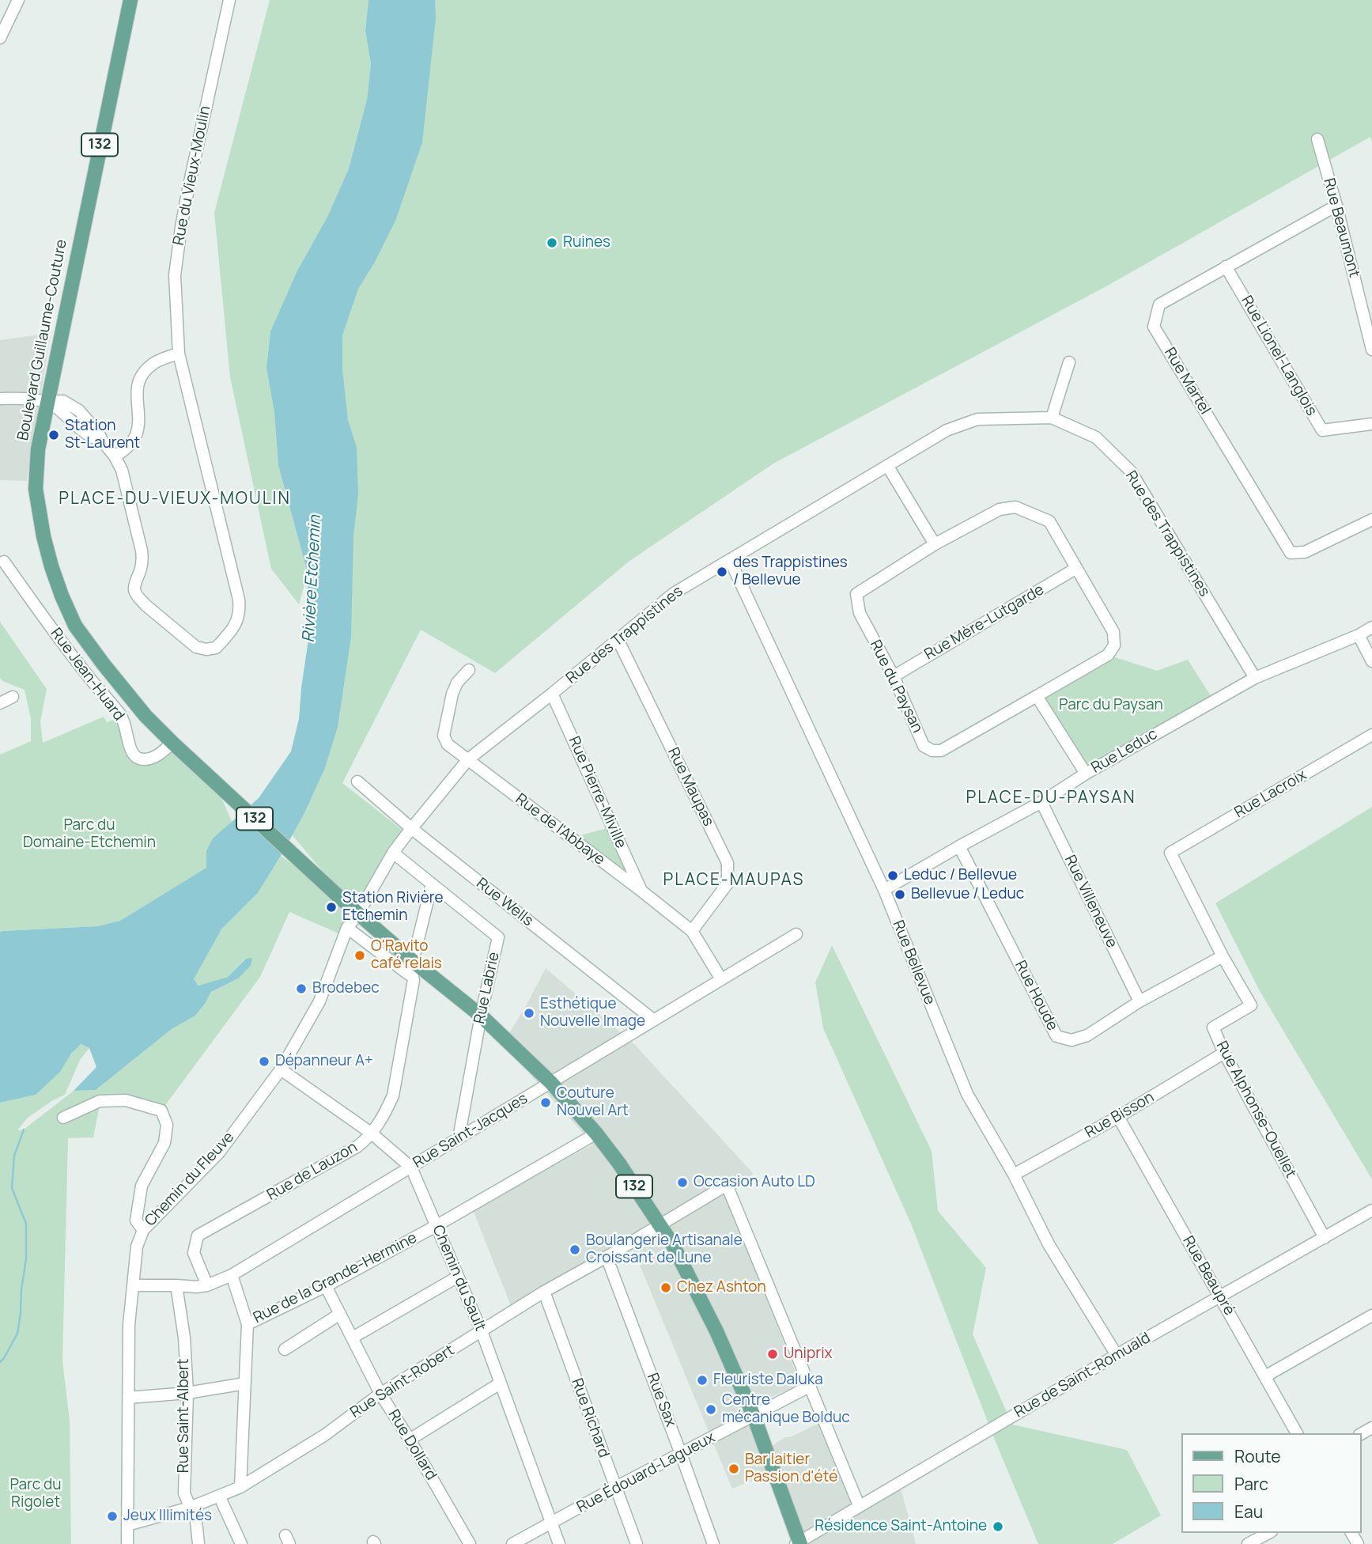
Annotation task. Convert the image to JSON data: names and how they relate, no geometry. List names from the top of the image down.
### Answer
{
  "streets": {
    "main road": ["132", "Boulevard Guillaume-Couture"],
    "street": [
      "Rue du Vieux-Moulin",
      "Rue Beaumont",
      "Rue Lionel-Langlois",
      "Rue Martel",
      "Rue des Trappistines",
      "Rue Mère-Lutgarde",
      "Rue Jean-Huard",
      "Rue du Paysan",
      "Rue Leduc",
      "Rue Maupas",
      "Rue Pierre-Miville",
      "Rue Lacroix",
      "Rue de l'Abbaye",
      "Rue Villeneuve",
      "Rue Wells",
      "Rue Bellevue",
      "Rue Labrie",
      "Rue Houde",
      "Rue Alphonse-Ouellet",
      "Rue Bisson",
      "Rue Saint-Jacques",
      "Rue de Lauzon",
      "Chemin du Fleuve",
      "Rue Beaupré",
      "Rue de la Grande-Hermine",
      "Chemin du Sault",
      "Rue de Saint-Romuald",
      "Rue Saint-Robert",
      "Rue Sax",
      "Rue Saint-Albert",
      "Rue Richard",
      "Rue Dollard",
      "Rue Édouard-Lagueux"
    ]
  },
  "crossings": [
    ["Rue du Vieux-Moulin", "Boulevard Guillaume-Couture"],
    ["Rue Beaumont", "Rue Martel"],
    ["Boulevard Guillaume-Couture", "Rue des Trappistines"],
    ["Boulevard Guillaume-Couture", "Rue Jean-Huard"],
    ["Boulevard Guillaume-Couture", "Rue Labrie"],
    ["Boulevard Guillaume-Couture", "Rue Saint-Jacques"],
    ["Boulevard Guillaume-Couture", "Chemin du Fleuve"],
    ["Boulevard Guillaume-Couture", "Rue de la Grande-Hermine"],
    ["Boulevard Guillaume-Couture", "Rue de Saint-Romuald"],
    ["Boulevard Guillaume-Couture", "Rue Saint-Robert"],
    ["Boulevard Guillaume-Couture", "Rue Édouard-Lagueux"],
    ["Rue Lionel-Langlois", "Rue Martel"],
    ["Rue des Trappistines", "Rue Leduc"],
    ["Rue des Trappistines", "Rue Maupas"],
    ["Rue des Trappistines", "Rue Pierre-Miville"],
    ["Rue des Trappistines", "Rue de l'Abbaye"],
    ["Rue des Trappistines", "Rue Wells"],
    ["Rue des Trappistines", "Rue Bellevue"],
    ["Rue des Trappistines", "Rue Labrie"],
    ["Rue des Trappistines", "Chemin du Fleuve"],
    ["Rue Mère-Lutgarde", "Rue du Paysan"],
    ["Rue Leduc", "Rue Villeneuve"],
    ["Rue Leduc", "Rue Bellevue"],
    ["Rue Leduc", "Rue Houde"],
    ["Rue Maupas", "Rue de l'Abbaye"],
    ["Rue Pierre-Miville", "Rue de l'Abbaye"],
    ["Rue Lacroix", "Rue Alphonse-Ouellet"],
    ["Rue de l'Abbaye", "Rue Saint-Jacques"],
    ["Rue Villeneuve", "Rue Houde"],
    ["Rue Wells", "Rue Saint-Jacques"],
    ["Rue Bellevue", "Rue Bisson"],
    ["Rue Bellevue", "Rue de Saint-Romuald"],
    ["Rue Labrie", "Rue Saint-Jacques"],
    ["Rue Houde", "Rue Alphonse-Ouellet"],
    ["Rue Alphonse-Ouellet", "Rue Bisson"],
    ["Rue Alphonse-Ouellet", "Rue de Saint-Romuald"],
    ["Rue Bisson", "Rue Beaupré"],
    ["Rue Saint-Jacques", "Rue de Lauzon"],
    ["Rue Saint-Jacques", "Chemin du Fleuve"],
    ["Rue Saint-Jacques", "Chemin du Sault"],
    ["Rue Saint-Jacques", "Rue Saint-Albert"],
    ["Rue de Lauzon", "Chemin du Fleuve"],
    ["Rue de Lauzon", "Chemin du Sault"],
    ["Chemin du Fleuve", "Chemin du Sault"],
    ["Chemin du Fleuve", "Rue Saint-Robert"],
    ["Rue Beaupré", "Rue de Saint-Romuald"],
    ["Rue de la Grande-Hermine", "Chemin du Sault"],
    ["Rue de la Grande-Hermine", "Rue Dollard"],
    ["Chemin du Sault", "Rue Saint-Robert"],
    ["Chemin du Sault", "Rue Édouard-Lagueux"],
    ["Rue Saint-Robert", "Rue Sax"],
    ["Rue Saint-Robert", "Rue Saint-Albert"],
    ["Rue Saint-Robert", "Rue Richard"],
    ["Rue Saint-Robert", "Rue Dollard"],
    ["Rue Saint-Robert", "Rue Édouard-Lagueux"],
    ["Rue Sax", "Rue Édouard-Lagueux"],
    ["Rue Richard", "Rue Édouard-Lagueux"]
  ],
  "districts": ["PLACE-DU-VIEUX-MOULIN", "PLACE-DU-PAYSAN", "PLACE-MAUPAS"],
  "water": ["Rivière Etchemin"],
  "parks": ["Parc du Paysan", "Parc du Domaine-Etchemin", "Parc du Rigolet"],
  "places": [
    "Ruines",
    "Station St-Laurent",
    "des Trappistines / Bellevue",
    "Leduc / Bellevue",
    "Bellevue / Leduc",
    "Station Rivière Etchemin",
    "O'Ravito café relais",
    "Brodebec",
    "Esthétique Nouvelle Image",
    "Dépanneur A+",
    "Couture Nouvel Art",
    "Occasion Auto LD",
    "Boulangerie Artisanale Croissant de Lune",
    "Chez Ashton",
    "Uniprix",
    "Fleuriste Daluka",
    "Centre mécanique Bolduc",
    "Bar laitier Passion d'été",
    "Jeux Illimités",
    "Résidence Saint-Antoine"
  ],
  "legend": ["Route", "Parc", "Eau"]
}
